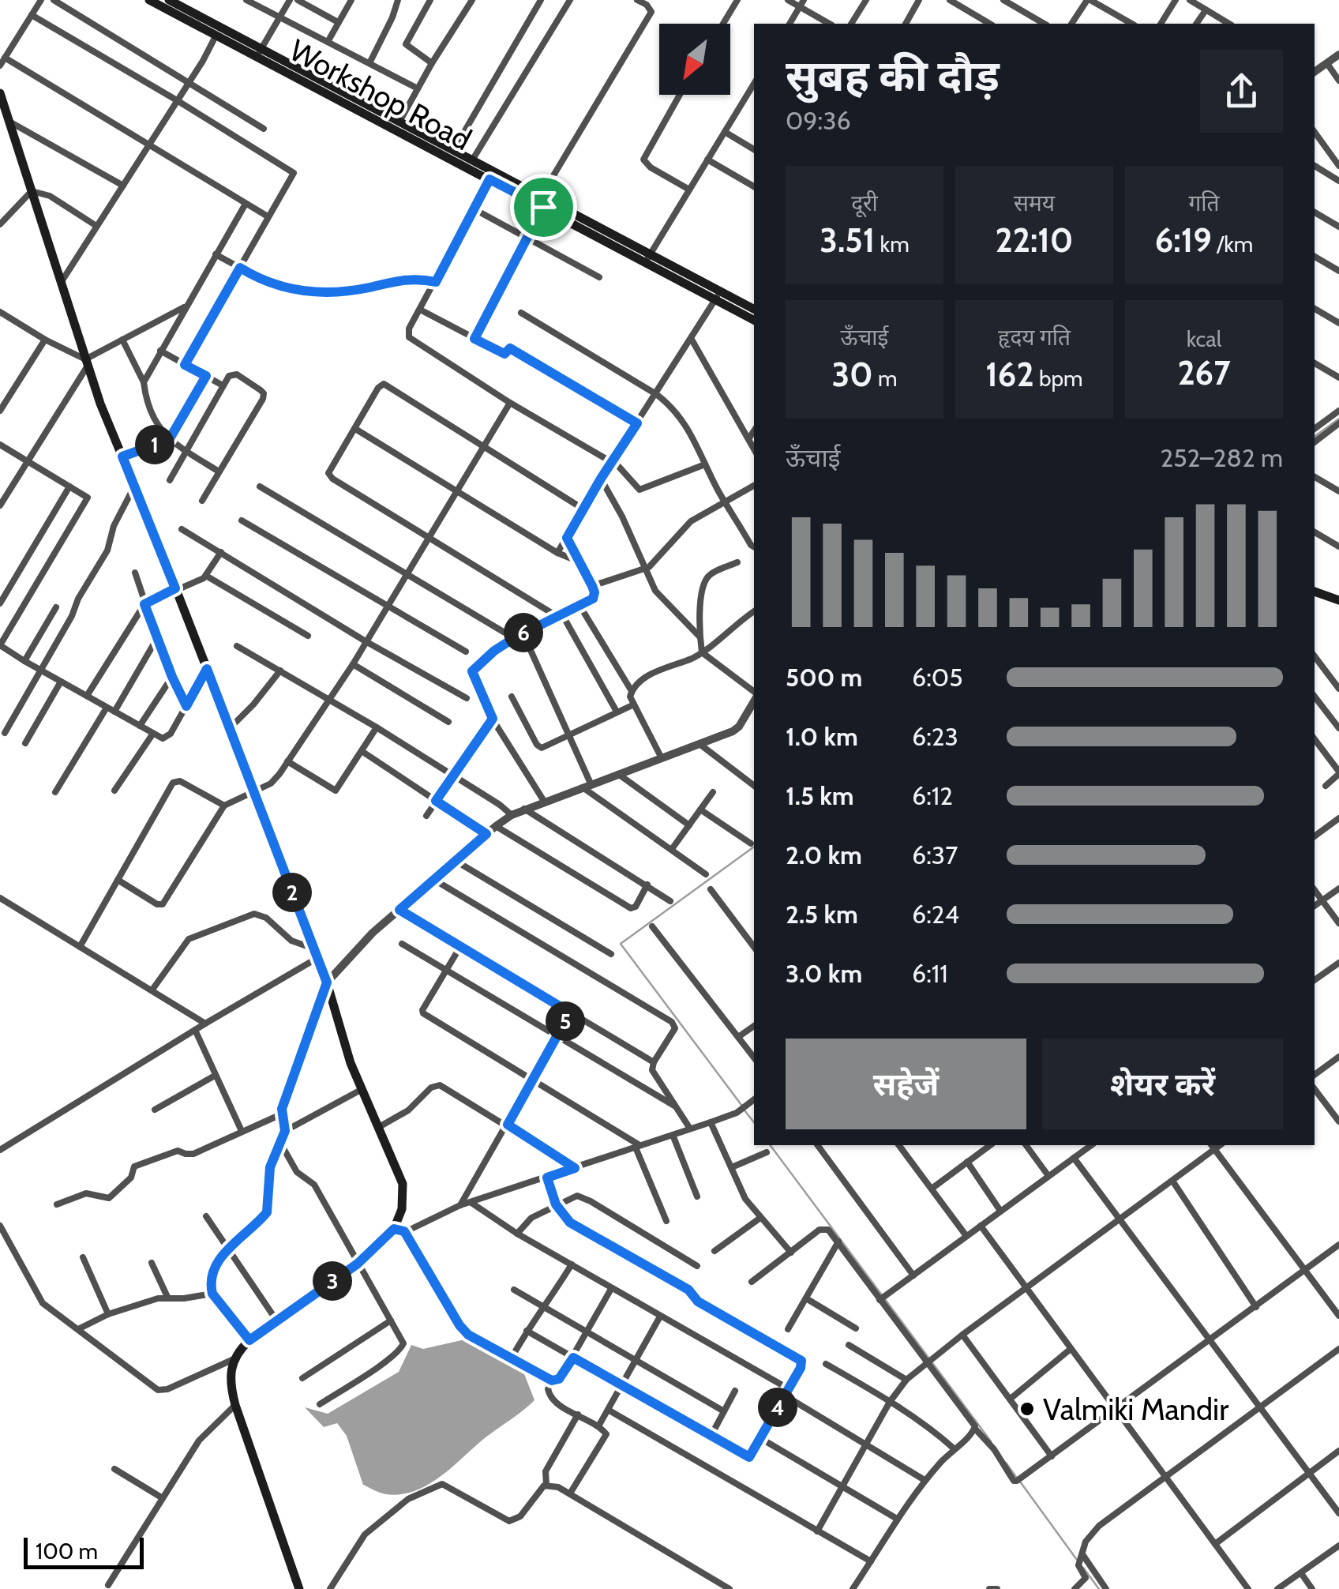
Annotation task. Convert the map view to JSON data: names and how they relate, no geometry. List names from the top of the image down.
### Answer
{
  "streets": {
    "main road": ["Workshop Road"]
  },
  "places": ["Valmiki Mandir"],
  "scale_bar": "100 m",
  "north": "bottom left",
  "page": {
    "heading": ["सुबह की दौड़", "09:36"],
    "stats": [
      ["दूरी", "3.51 km"],
      ["समय", "22:10"],
      ["गति", "6:19 /km"],
      ["ऊँचाई", "30 m"],
      ["हृदय गति", "162 bpm"],
      ["kcal", "267"]
    ],
    "pins": [
      "1",
      "6",
      "2",
      "5",
      "3",
      "4"
    ],
    "chart": ["ऊँचाई", "252–282 m"],
    "list": [
      {
        "name": "500 m",
        "note": "6:05"
      },
      {
        "name": "1.0 km",
        "note": "6:23"
      },
      {
        "name": "1.5 km",
        "note": "6:12"
      },
      {
        "name": "2.0 km",
        "note": "6:37"
      },
      {
        "name": "2.5 km",
        "note": "6:24"
      },
      {
        "name": "3.0 km",
        "note": "6:11"
      }
    ],
    "buttons": ["सहेजें", "शेयर करें"],
    "scale": "100 m"
  }
}
